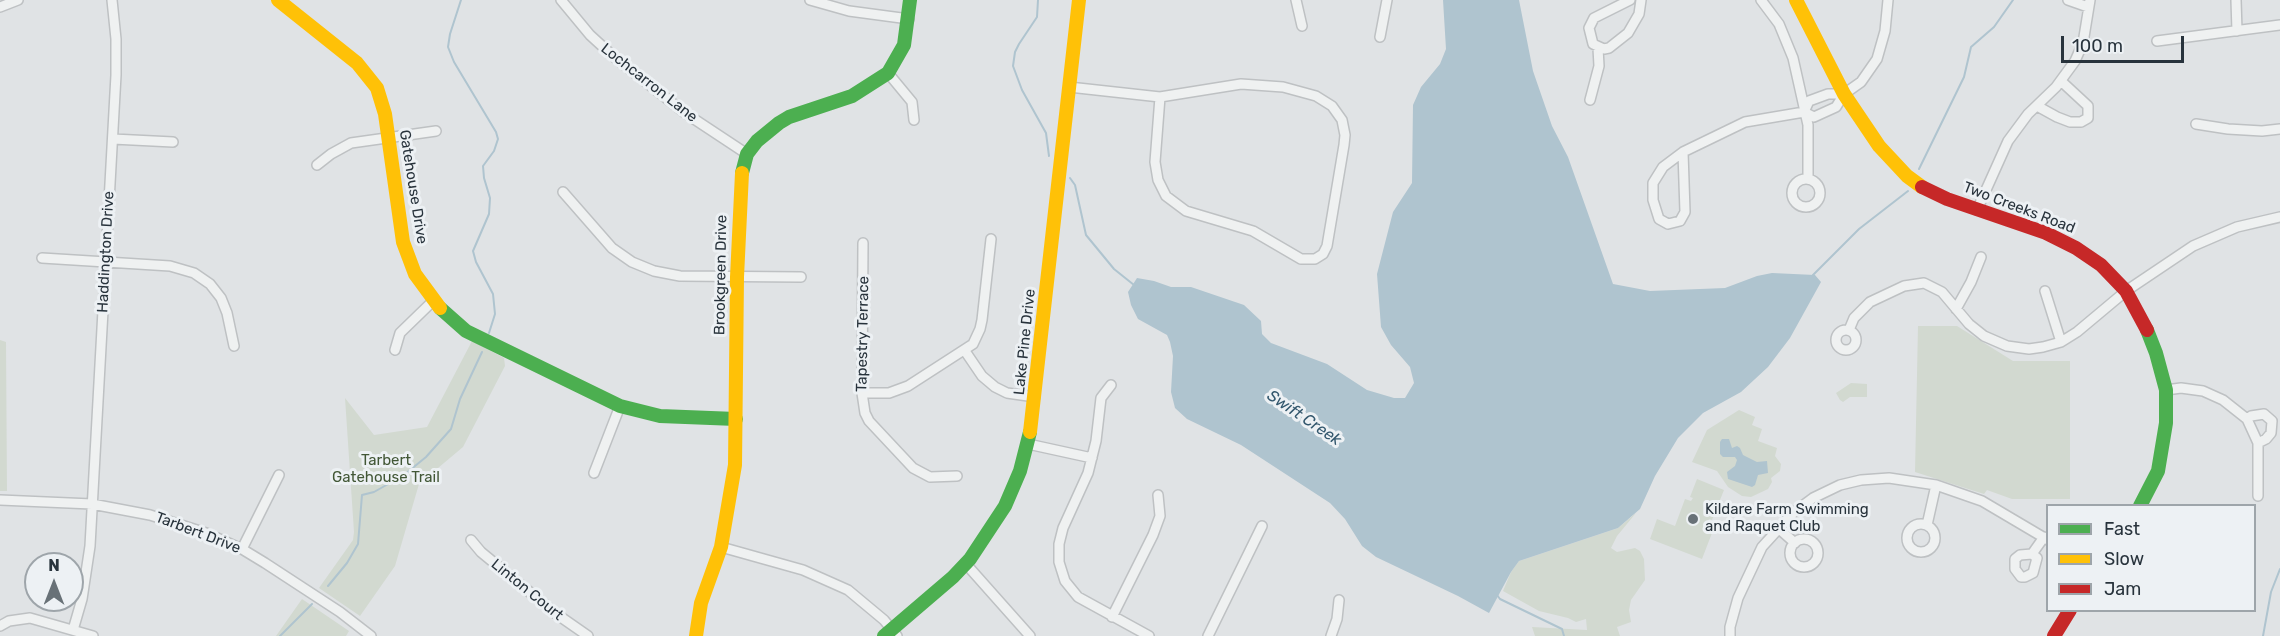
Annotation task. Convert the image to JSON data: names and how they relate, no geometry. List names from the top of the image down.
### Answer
{
  "streets": {
    "street": [
      "Lochcarron Lane",
      "Gatehouse Drive",
      "Two Creeks Road",
      "Haddington Drive",
      "Brookgreen Drive",
      "Tapestry Terrace",
      "Lake Pine Drive",
      "Tarbert Drive",
      "Linton Court"
    ]
  },
  "crossings": [
    ["Lochcarron Lane", "Brookgreen Drive"],
    ["Gatehouse Drive", "Brookgreen Drive"],
    ["Haddington Drive", "Tarbert Drive"]
  ],
  "water": ["Swift Creek"],
  "parks": ["Tarbert Gatehouse Trail"],
  "places": ["Kildare Farm Swimming and Raquet Club"],
  "legend": ["Fast", "Slow", "Jam"],
  "scale_bar": "100 m",
  "north": "top"
}
